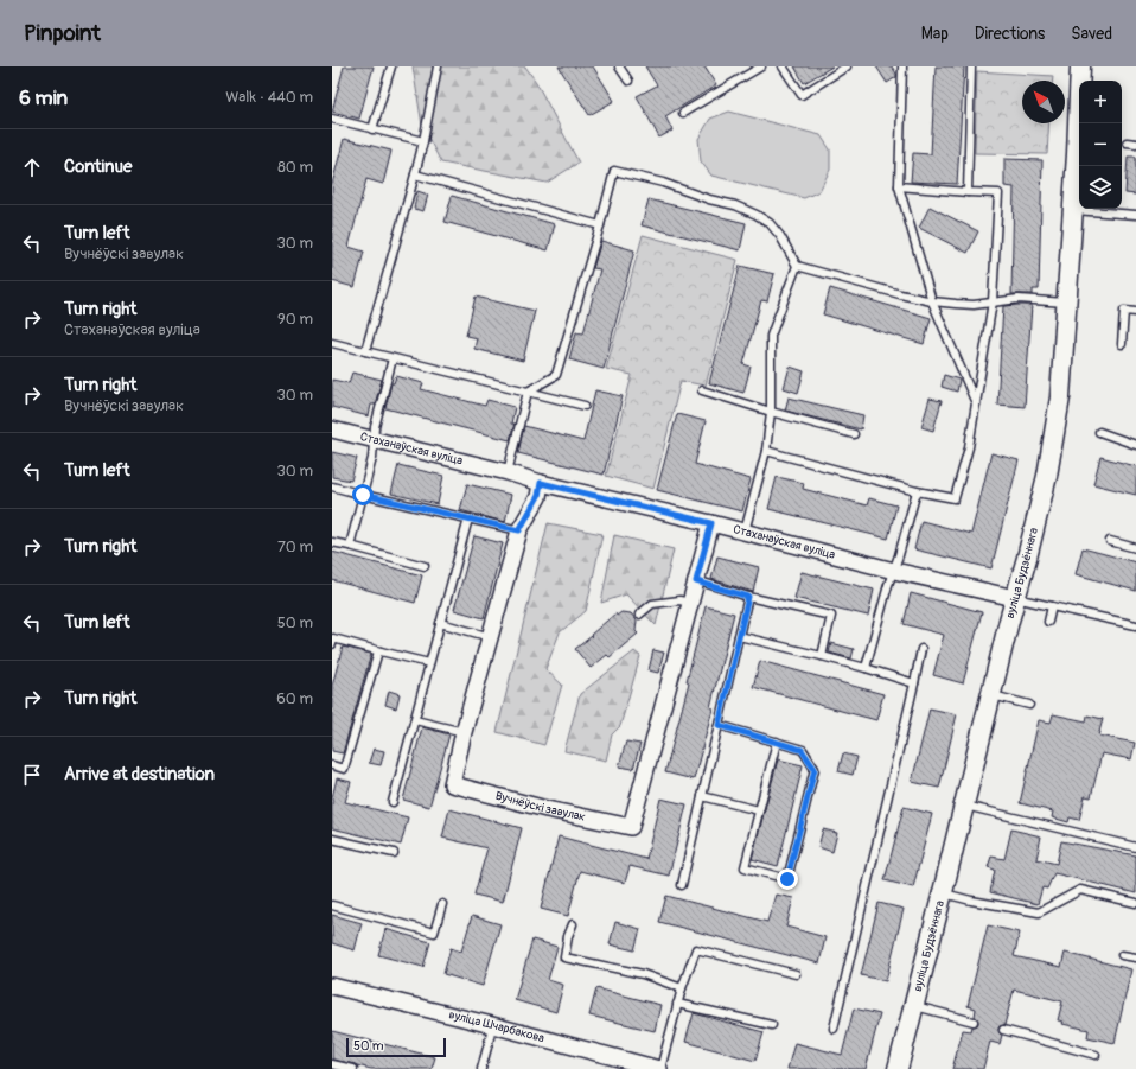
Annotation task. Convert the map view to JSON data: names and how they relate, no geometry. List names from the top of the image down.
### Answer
{
  "streets": {
    "street": [
      "Стаханаўская вуліца",
      "вуліца Будзённага",
      "Вучнёўскі завулак",
      "вуліца Шчарбакова"
    ]
  },
  "crossings": [
    ["Стаханаўская вуліца", "вуліца Будзённага"],
    ["Стаханаўская вуліца", "Вучнёўскі завулак"]
  ],
  "scale_bar": "50 m",
  "north": "top left",
  "page": {
    "header": "Pinpoint",
    "nav": ["Map", "Directions", "Saved"],
    "heading": ["6 min", "Walk · 440 m"],
    "map_buttons": ["+", "−"],
    "list": [
      ["Continue", "80 m"],
      ["Turn left", "Вучнёўскі завулак", "30 m"],
      ["Turn right", "Стаханаўская вуліца", "90 m"],
      ["Turn right", "Вучнёўскі завулак", "30 m"],
      ["Turn left", "30 m"],
      ["Turn right", "70 m"],
      ["Turn left", "50 m"],
      ["Turn right", "60 m"],
      "Arrive at destination"
    ],
    "scale": "50 m"
  }
}
